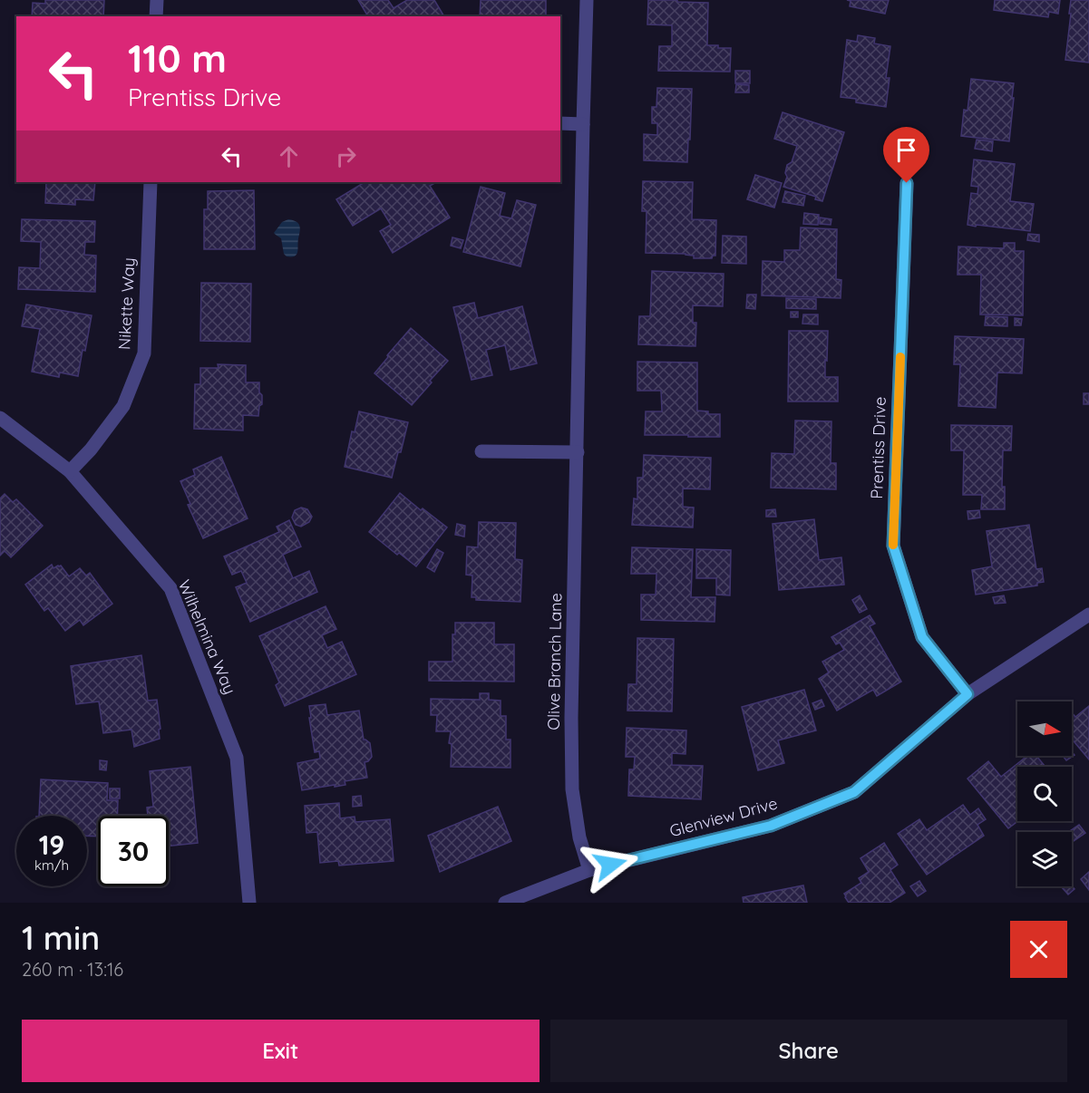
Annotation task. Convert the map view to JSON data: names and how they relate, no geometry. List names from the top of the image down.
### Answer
{
  "streets": {
    "street": [
      "Nikette Way",
      "Prentiss Drive",
      "Wilhelmina Way",
      "Olive Branch Lane",
      "Glenview Drive"
    ]
  },
  "crossings": [
    ["Nikette Way", "Wilhelmina Way"],
    ["Prentiss Drive", "Glenview Drive"],
    ["Olive Branch Lane", "Glenview Drive"]
  ],
  "north": "right",
  "page": {
    "turn": ["110 m", "Prentiss Drive"],
    "speed": "19 km/h",
    "limit": "30",
    "heading": ["1 min", "260 m · 13:16"],
    "buttons": ["Exit", "Share"]
  }
}
